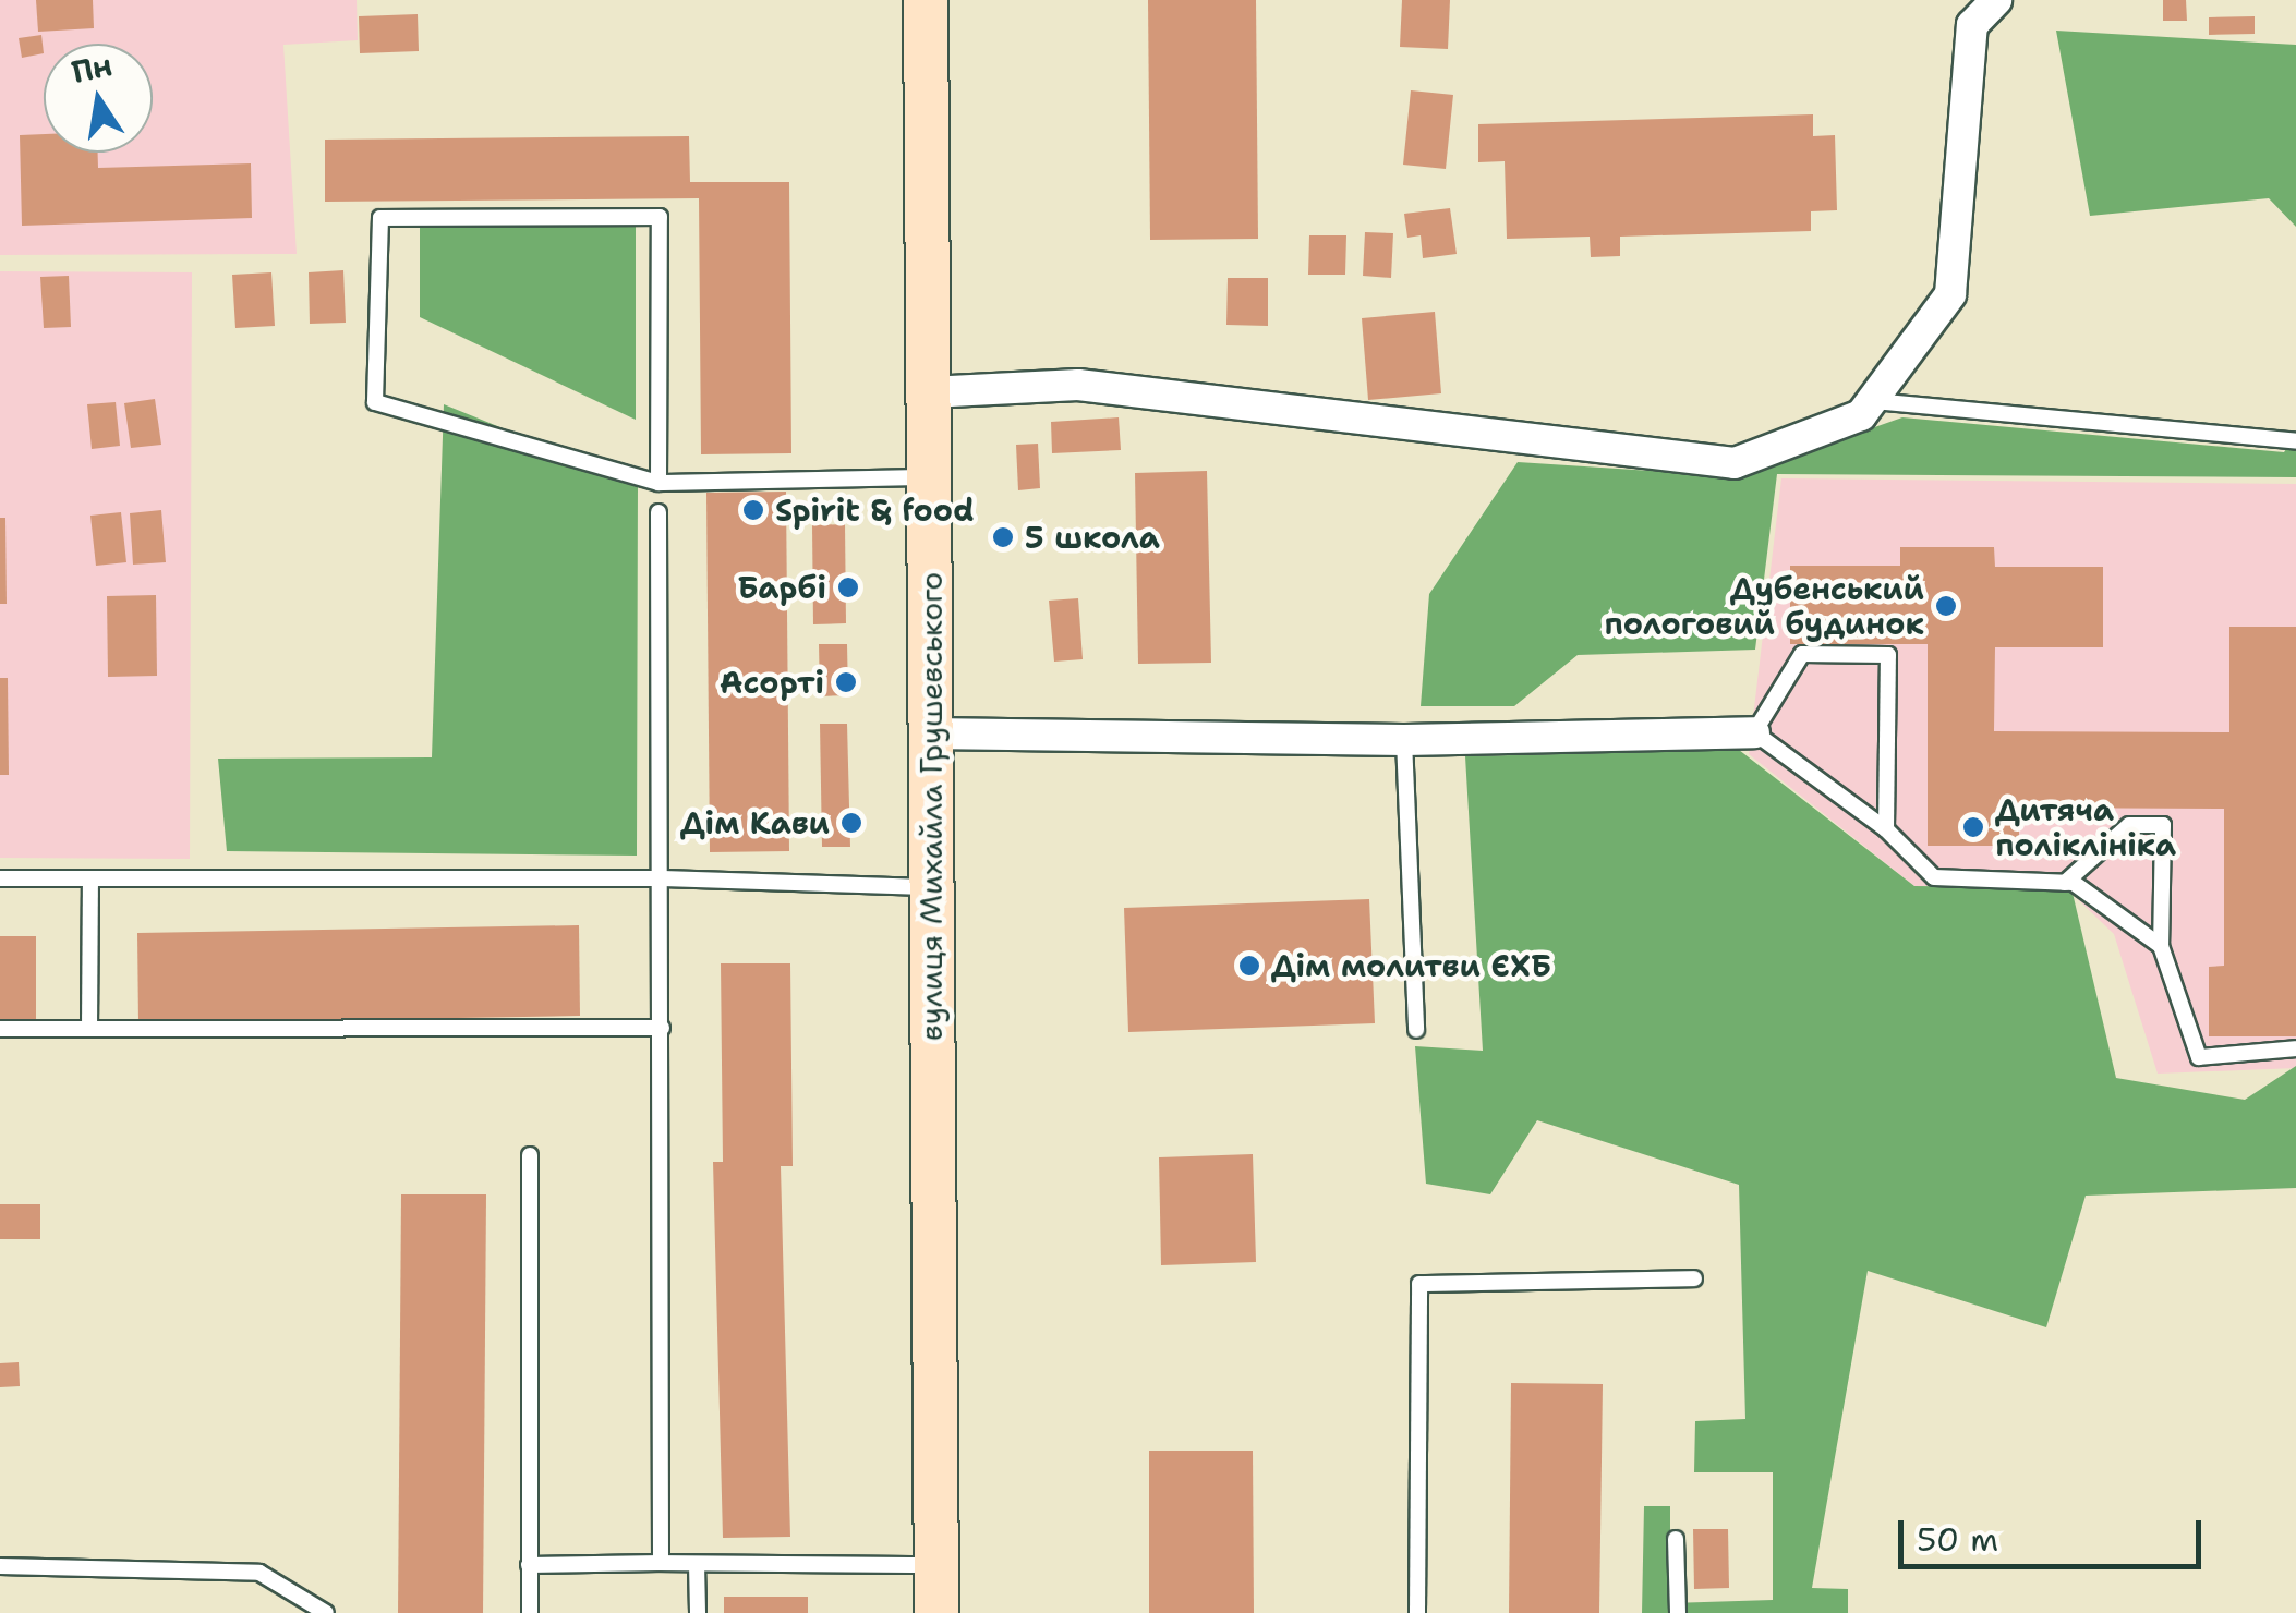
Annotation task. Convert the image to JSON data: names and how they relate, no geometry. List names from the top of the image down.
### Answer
{
  "streets": {
    "main road": ["вулиця Михайла Грушевського"]
  },
  "places": [
    "Spirit & food",
    "5 школа",
    "Барбі",
    "Дубенський пологовий будинок",
    "Асорті",
    "Дім Кави",
    "Дитяча поліклініка",
    "Дім молитви ЄХБ"
  ],
  "scale_bar": "50 m",
  "north": "top"
}
